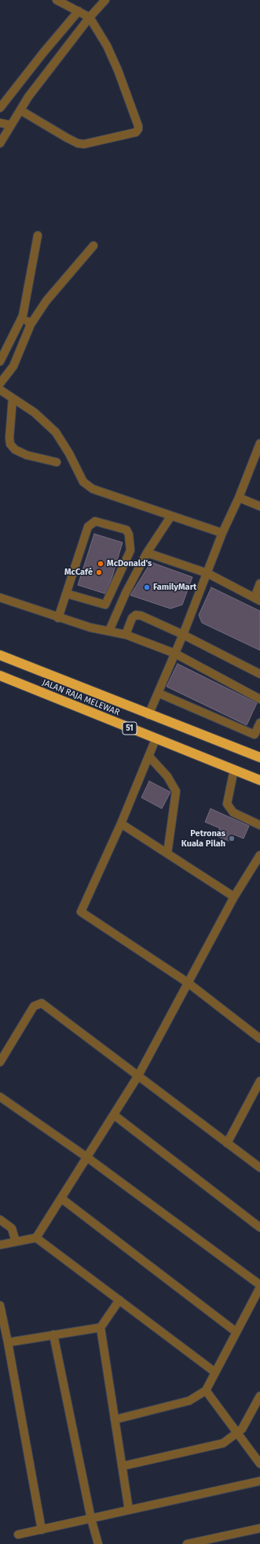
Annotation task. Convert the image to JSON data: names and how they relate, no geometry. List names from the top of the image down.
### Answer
{
  "streets": {
    "highway": ["JALAN RAJA MELEWAR", "51"]
  },
  "places": [
    "McDonald's",
    "McCafé",
    "FamilyMart",
    "Petronas Kuala Pilah"
  ]
}
